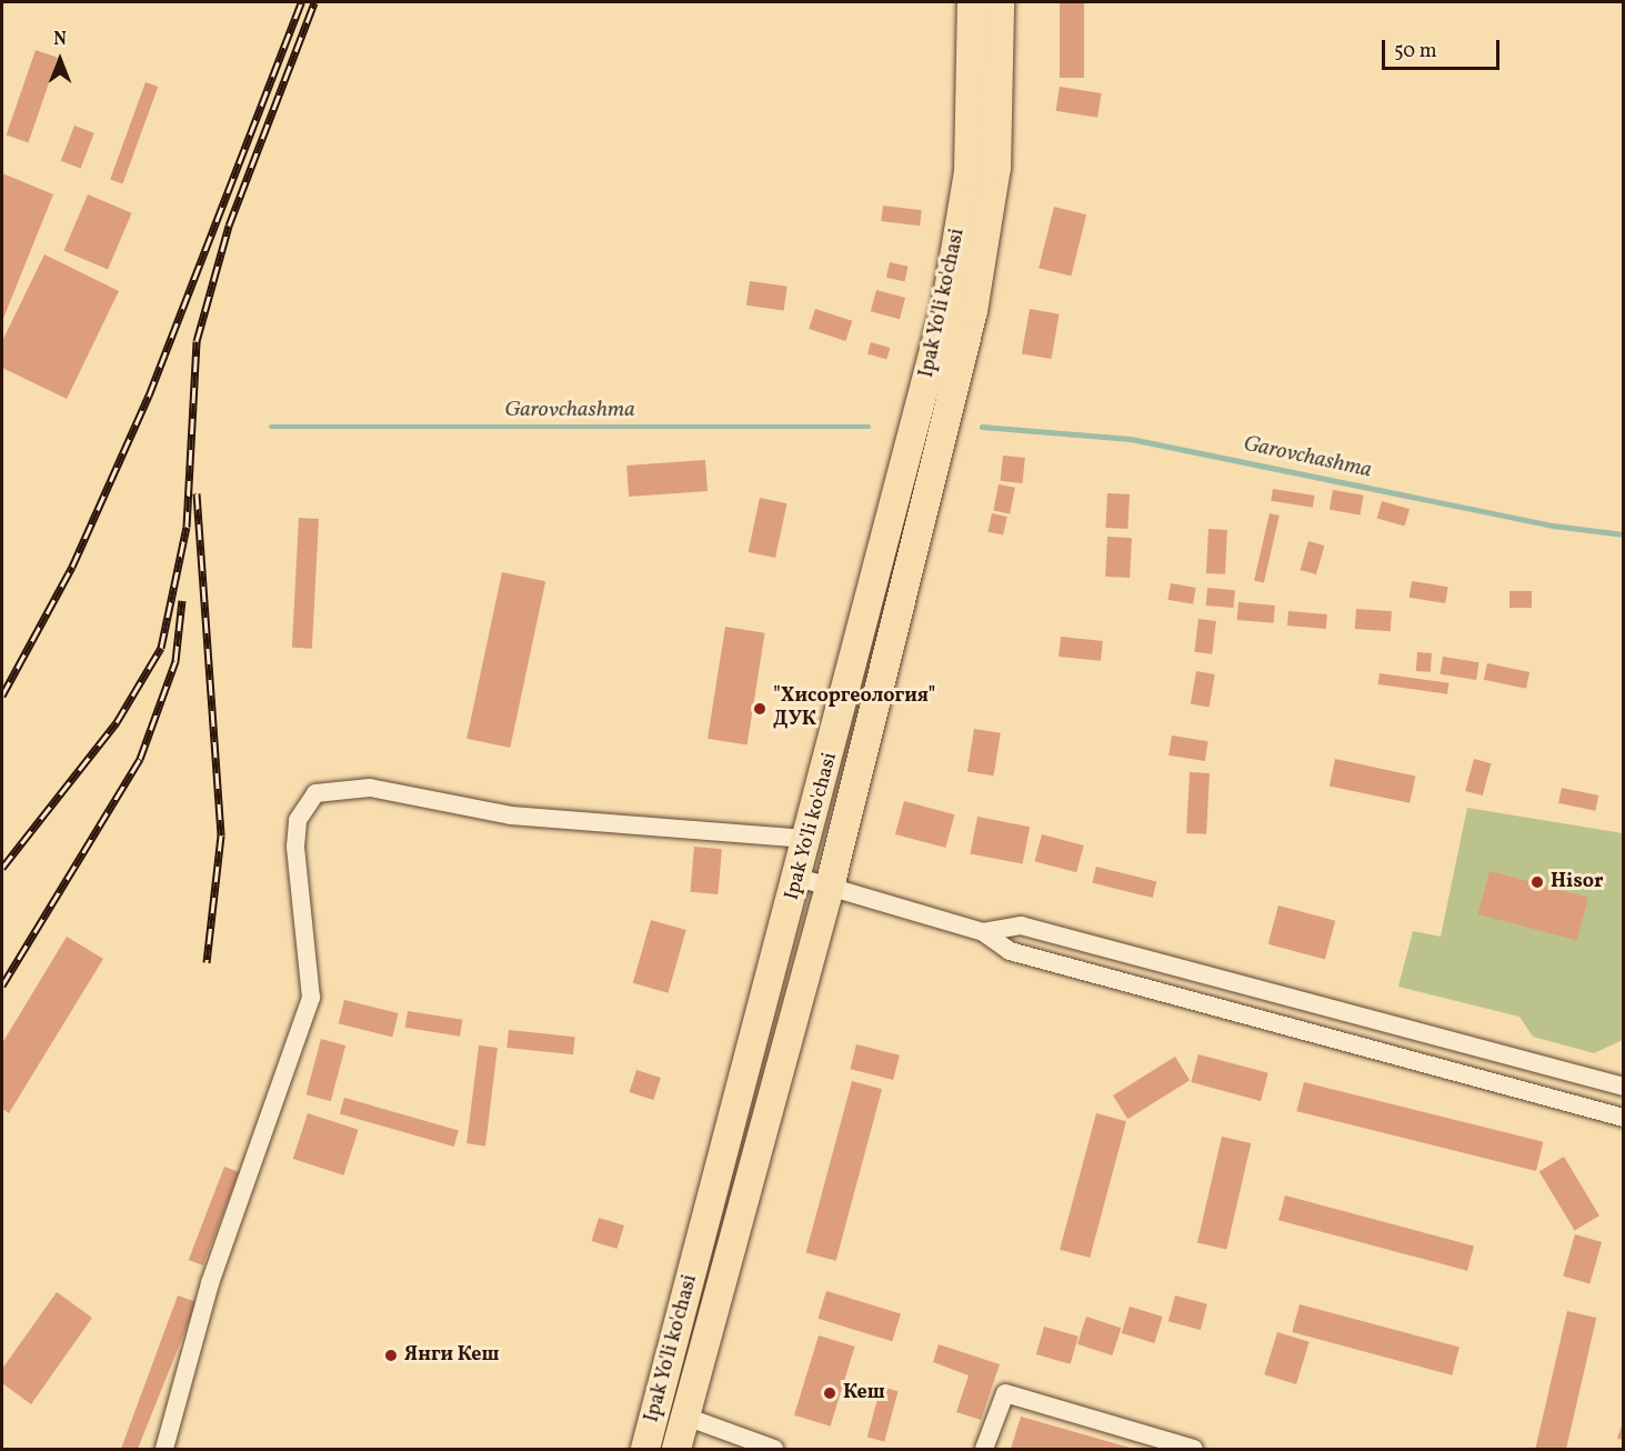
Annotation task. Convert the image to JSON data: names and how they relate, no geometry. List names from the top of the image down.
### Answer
{
  "streets": {
    "main road": ["Ipak Yo'li ko'chasi"]
  },
  "water": ["Garovchashma"],
  "places": [
    "\"Хисоргеология\" ДУК",
    "Hisor",
    "Янги Кеш",
    "Кеш"
  ],
  "scale_bar": "50 m",
  "north": "top"
}
